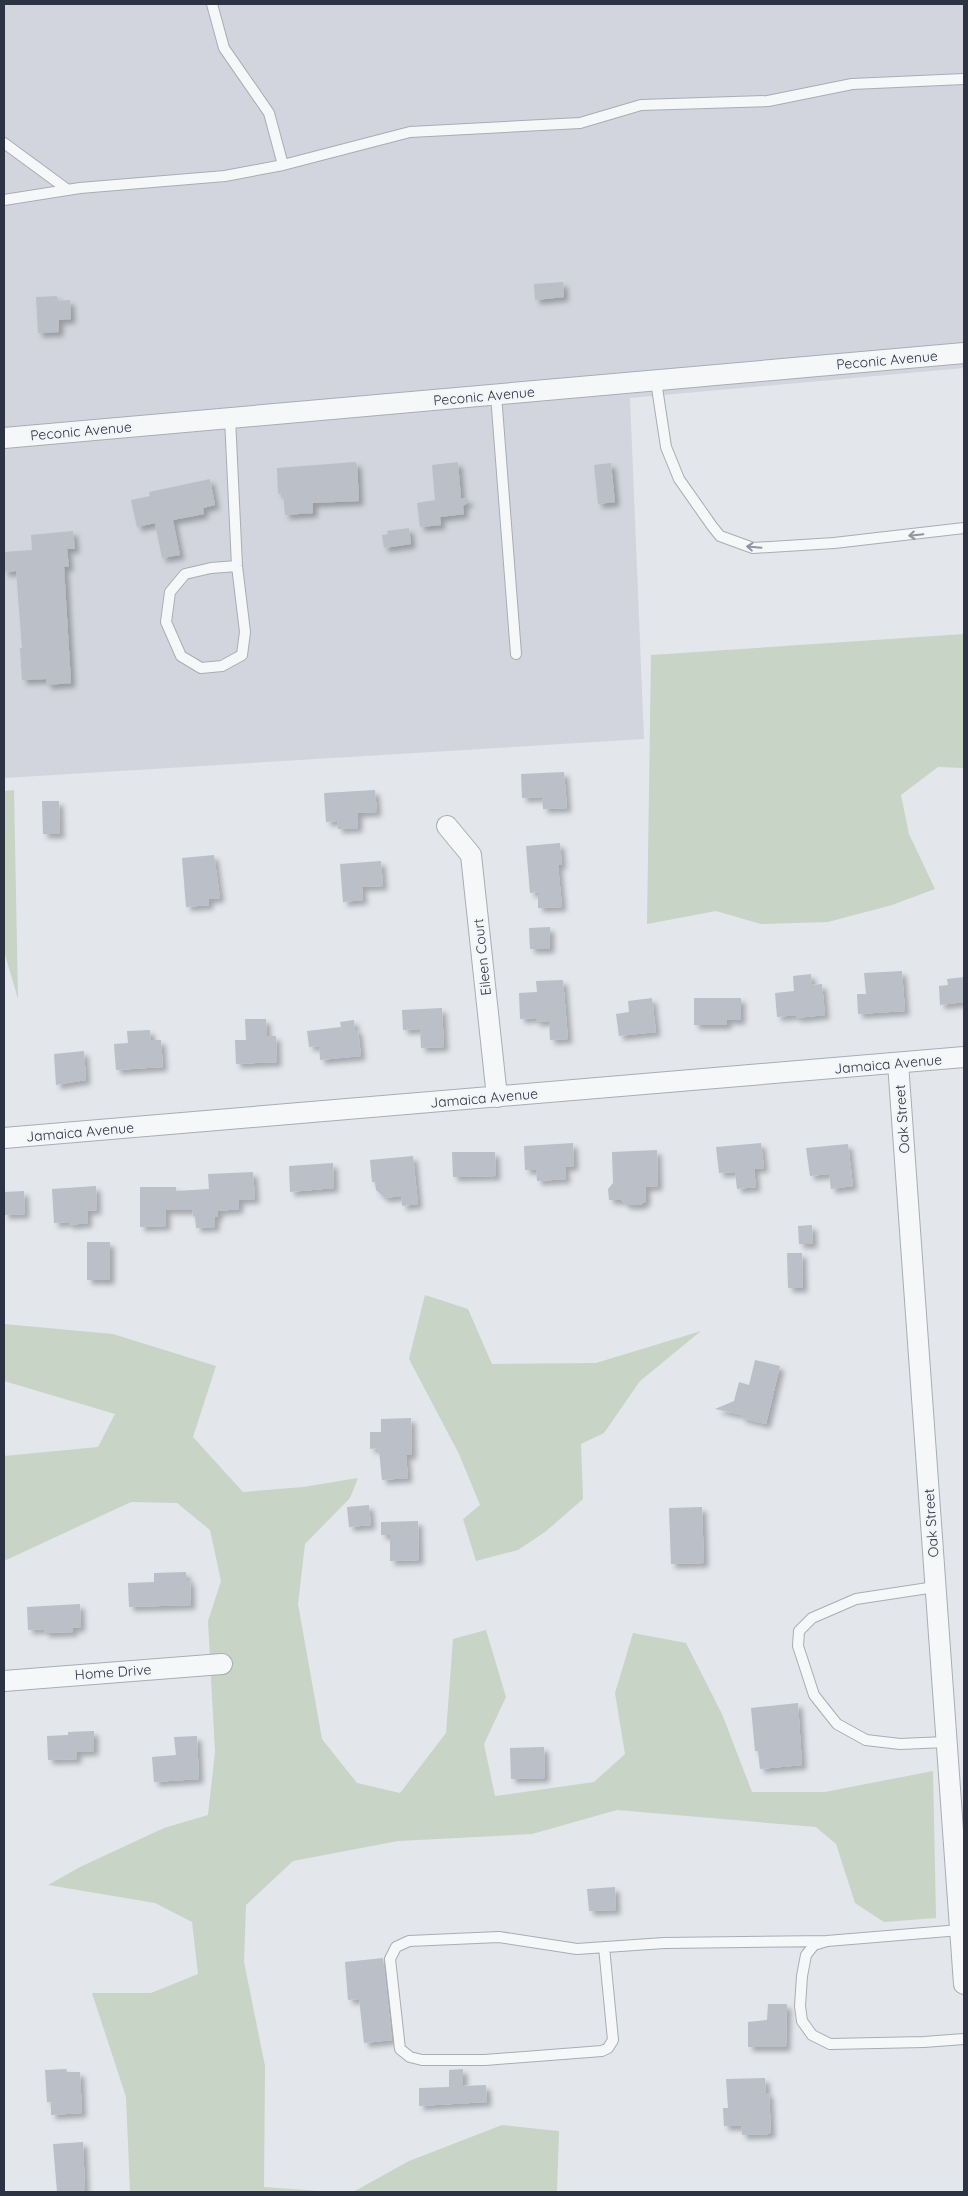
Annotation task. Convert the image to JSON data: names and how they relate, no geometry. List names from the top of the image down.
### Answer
{
  "streets": {
    "street": [
      "Peconic Avenue",
      "Eileen Court",
      "Jamaica Avenue",
      "Oak Street",
      "Home Drive"
    ]
  },
  "crossings": [
    ["Eileen Court", "Jamaica Avenue"],
    ["Jamaica Avenue", "Oak Street"]
  ]
}
